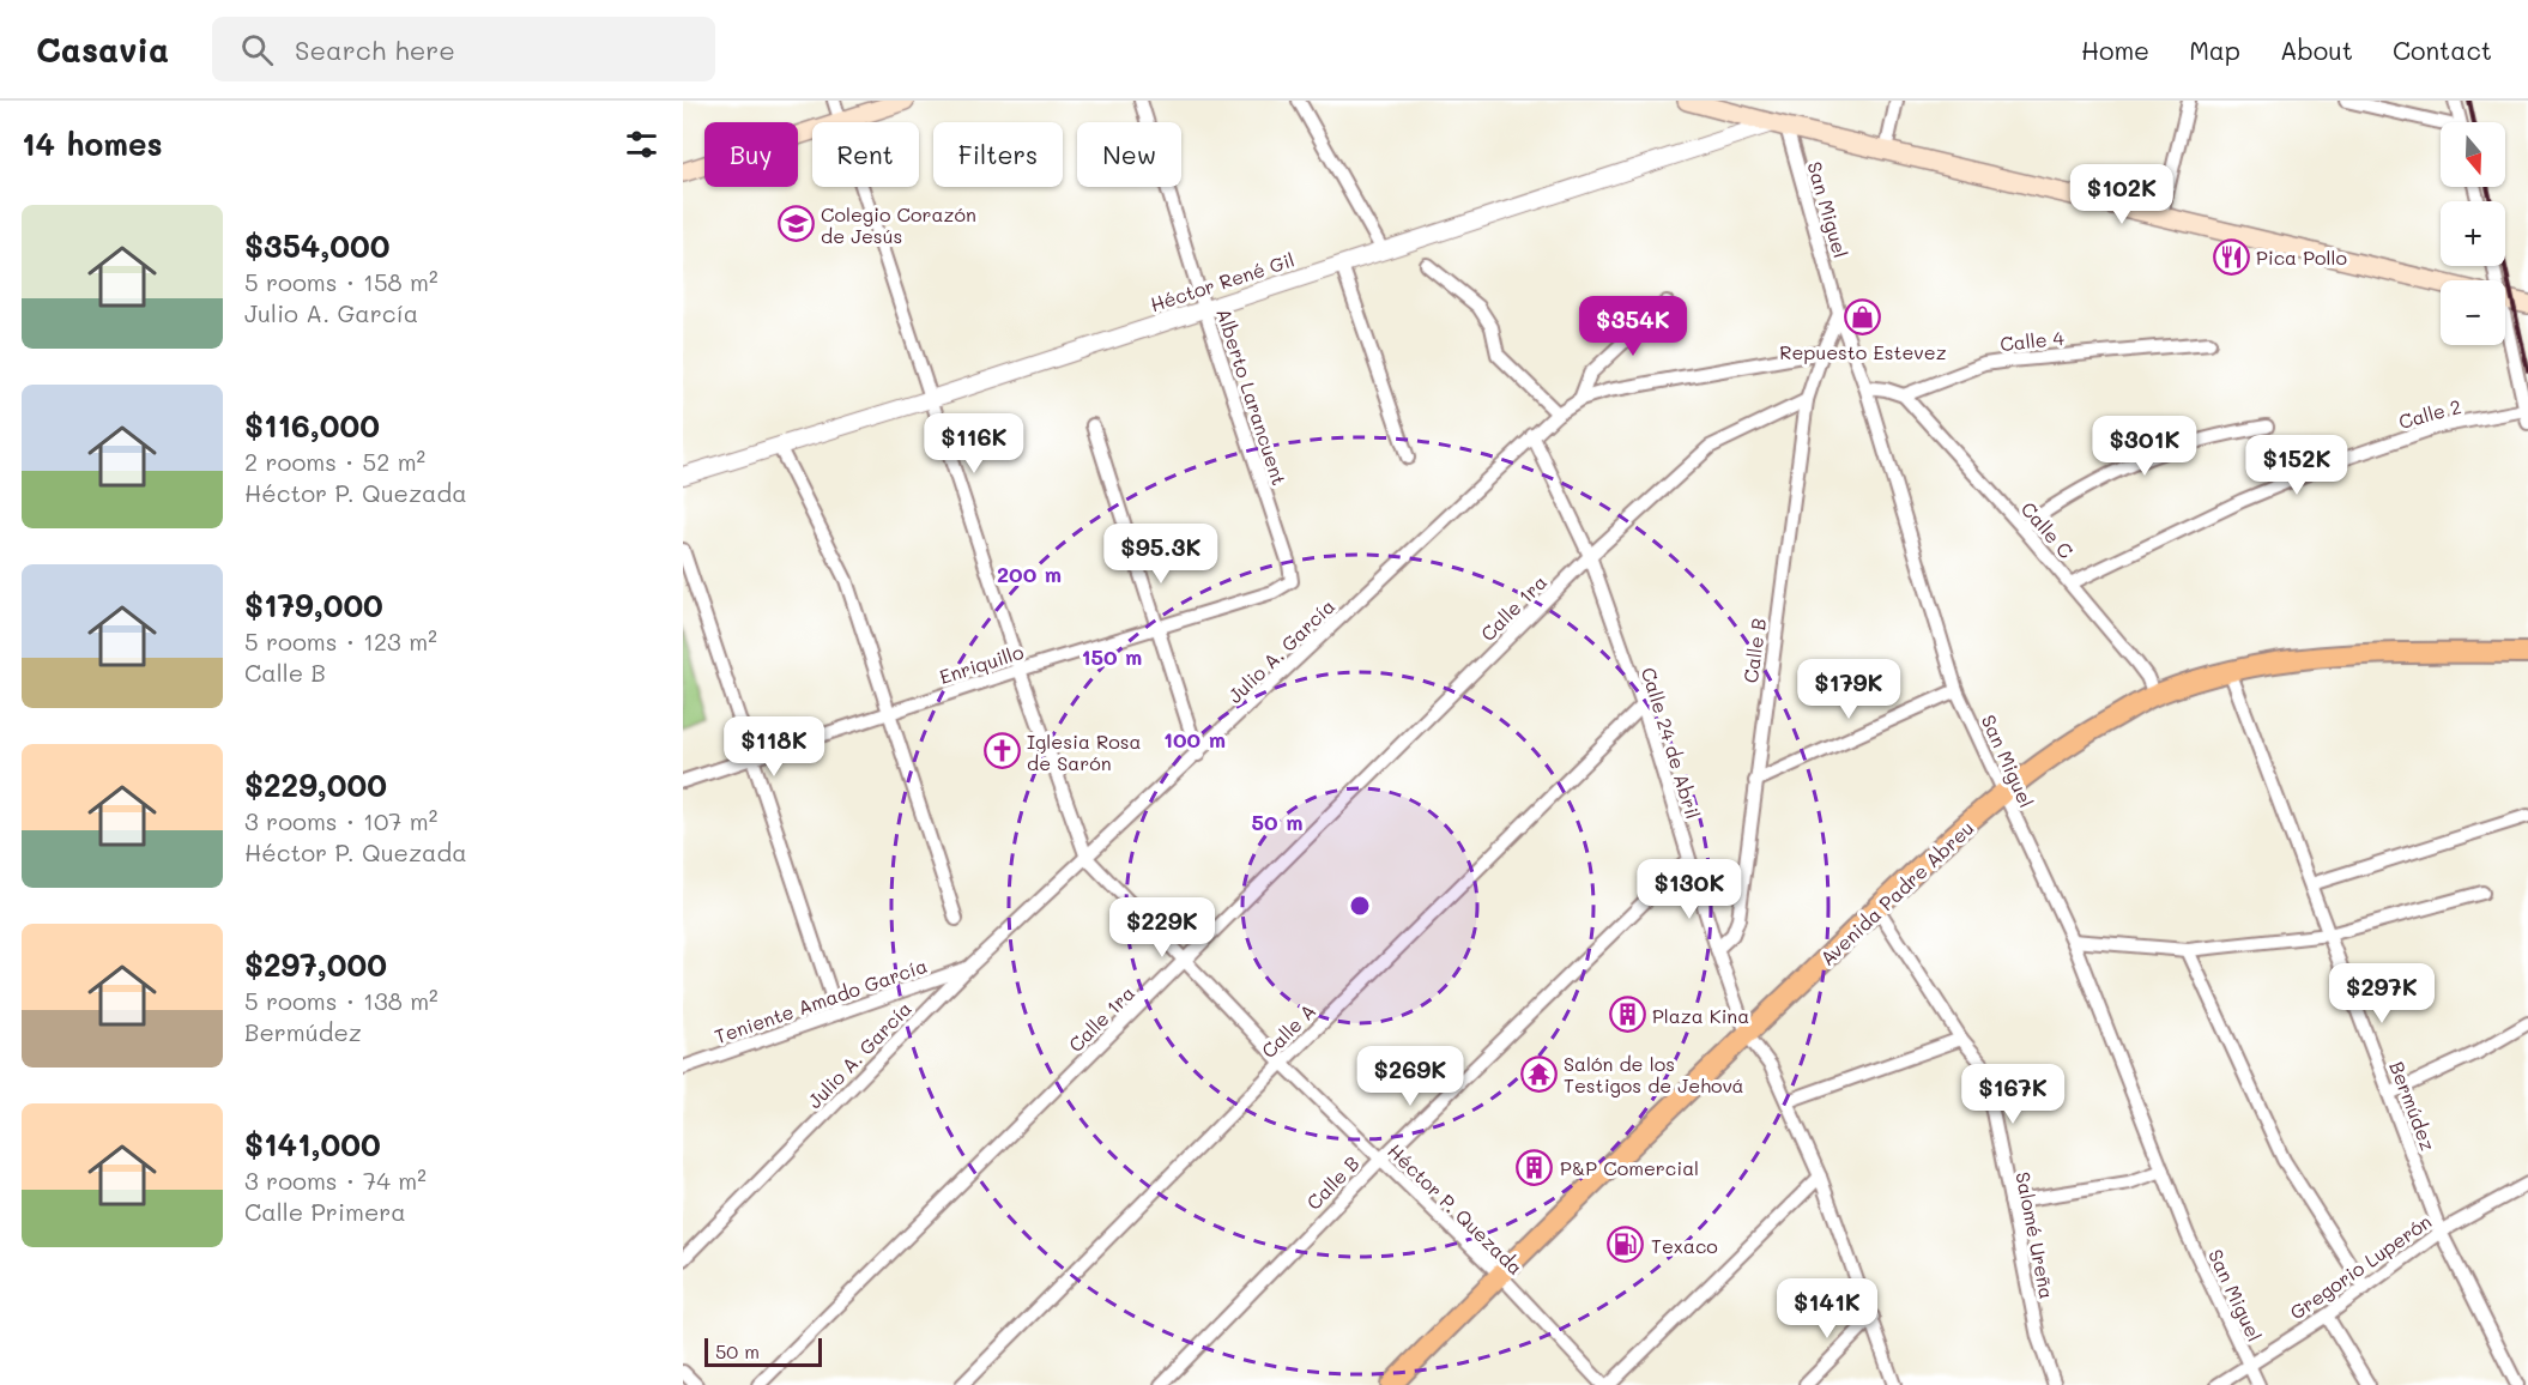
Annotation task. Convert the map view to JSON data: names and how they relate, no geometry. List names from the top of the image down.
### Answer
{
  "streets": {
    "main road": ["Avenida Padre Abreu"],
    "street": [
      "San Miguel",
      "Héctor René Gil",
      "Calle 4",
      "Alberto Larancuent",
      "Calle 2",
      "Calle C",
      "Calle 1ra",
      "Julio A. García",
      "Calle B",
      "Enriquillo",
      "Calle 24 de Abril",
      "Teniente Amado García",
      "Calle A",
      "Bermúdez",
      "Héctor P. Quezada",
      "Salomé Ureña",
      "Gregorio Luperón"
    ]
  },
  "crossings": [
    ["San Miguel", "Héctor René Gil"],
    ["San Miguel", "Avenida Padre Abreu"],
    ["San Miguel", "Gregorio Luperón"],
    ["Héctor René Gil", "Alberto Larancuent"],
    ["Héctor René Gil", "Héctor P. Quezada"],
    ["Calle 4", "Calle C"],
    ["Alberto Larancuent", "Enriquillo"],
    ["Calle 2", "Calle C"],
    ["Calle C", "Avenida Padre Abreu"],
    ["Calle 1ra", "Calle B"],
    ["Calle 1ra", "Calle 24 de Abril"],
    ["Calle 1ra", "Héctor P. Quezada"],
    ["Julio A. García", "Calle B"],
    ["Julio A. García", "Calle 24 de Abril"],
    ["Julio A. García", "Teniente Amado García"],
    ["Julio A. García", "Héctor P. Quezada"],
    ["Calle B", "Calle 24 de Abril"],
    ["Calle B", "Héctor P. Quezada"],
    ["Enriquillo", "Héctor P. Quezada"],
    ["Calle 24 de Abril", "Avenida Padre Abreu"],
    ["Calle 24 de Abril", "Calle A"],
    ["Avenida Padre Abreu", "Bermúdez"],
    ["Avenida Padre Abreu", "Héctor P. Quezada"],
    ["Avenida Padre Abreu", "Salomé Ureña"],
    ["Calle A", "Héctor P. Quezada"],
    ["Bermúdez", "Gregorio Luperón"]
  ],
  "places": {
    "school or university": ["Colegio Corazón de Jesús"],
    "restaurant": ["Pica Pollo"],
    "shop": ["Repuesto Estevez"],
    "church": ["Iglesia Rosa de Sarón"],
    "building": ["Plaza Kina", "P&P Comercial"],
    "temple": ["Salón de los Testigos de Jehová"],
    "fuel station": ["Texaco"]
  },
  "scale_bar": "50 m",
  "north": "bottom",
  "page": {
    "header": "Casavia",
    "search": "Search here",
    "nav": [
      "Home",
      "Map",
      "About",
      "Contact"
    ],
    "heading": "14 homes",
    "map_buttons": ["+", "−"],
    "chip": [
      "Buy",
      "Rent",
      "Filters",
      "New"
    ],
    "price": [
      "$102K",
      "$354K",
      "$116K",
      "$301K",
      "$152K",
      "$95.3K",
      "$179K",
      "$118K",
      "$130K",
      "$229K",
      "$297K",
      "$269K",
      "$167K",
      "$141K"
    ],
    "list": [
      {
        "name": "$354,000",
        "note": "5 rooms · 158 m² · Julio A. García"
      },
      {
        "name": "$116,000",
        "note": "2 rooms · 52 m² · Héctor P. Quezada"
      },
      {
        "name": "$179,000",
        "note": "5 rooms · 123 m² · Calle B"
      },
      {
        "name": "$229,000",
        "note": "3 rooms · 107 m² · Héctor P. Quezada"
      },
      {
        "name": "$297,000",
        "note": "5 rooms · 138 m² · Bermúdez"
      },
      {
        "name": "$141,000",
        "note": "3 rooms · 74 m² · Calle Primera"
      }
    ],
    "scale": "50 m"
  },
  "rings": [
    "200 m",
    "150 m",
    "100 m",
    "50 m"
  ]
}
